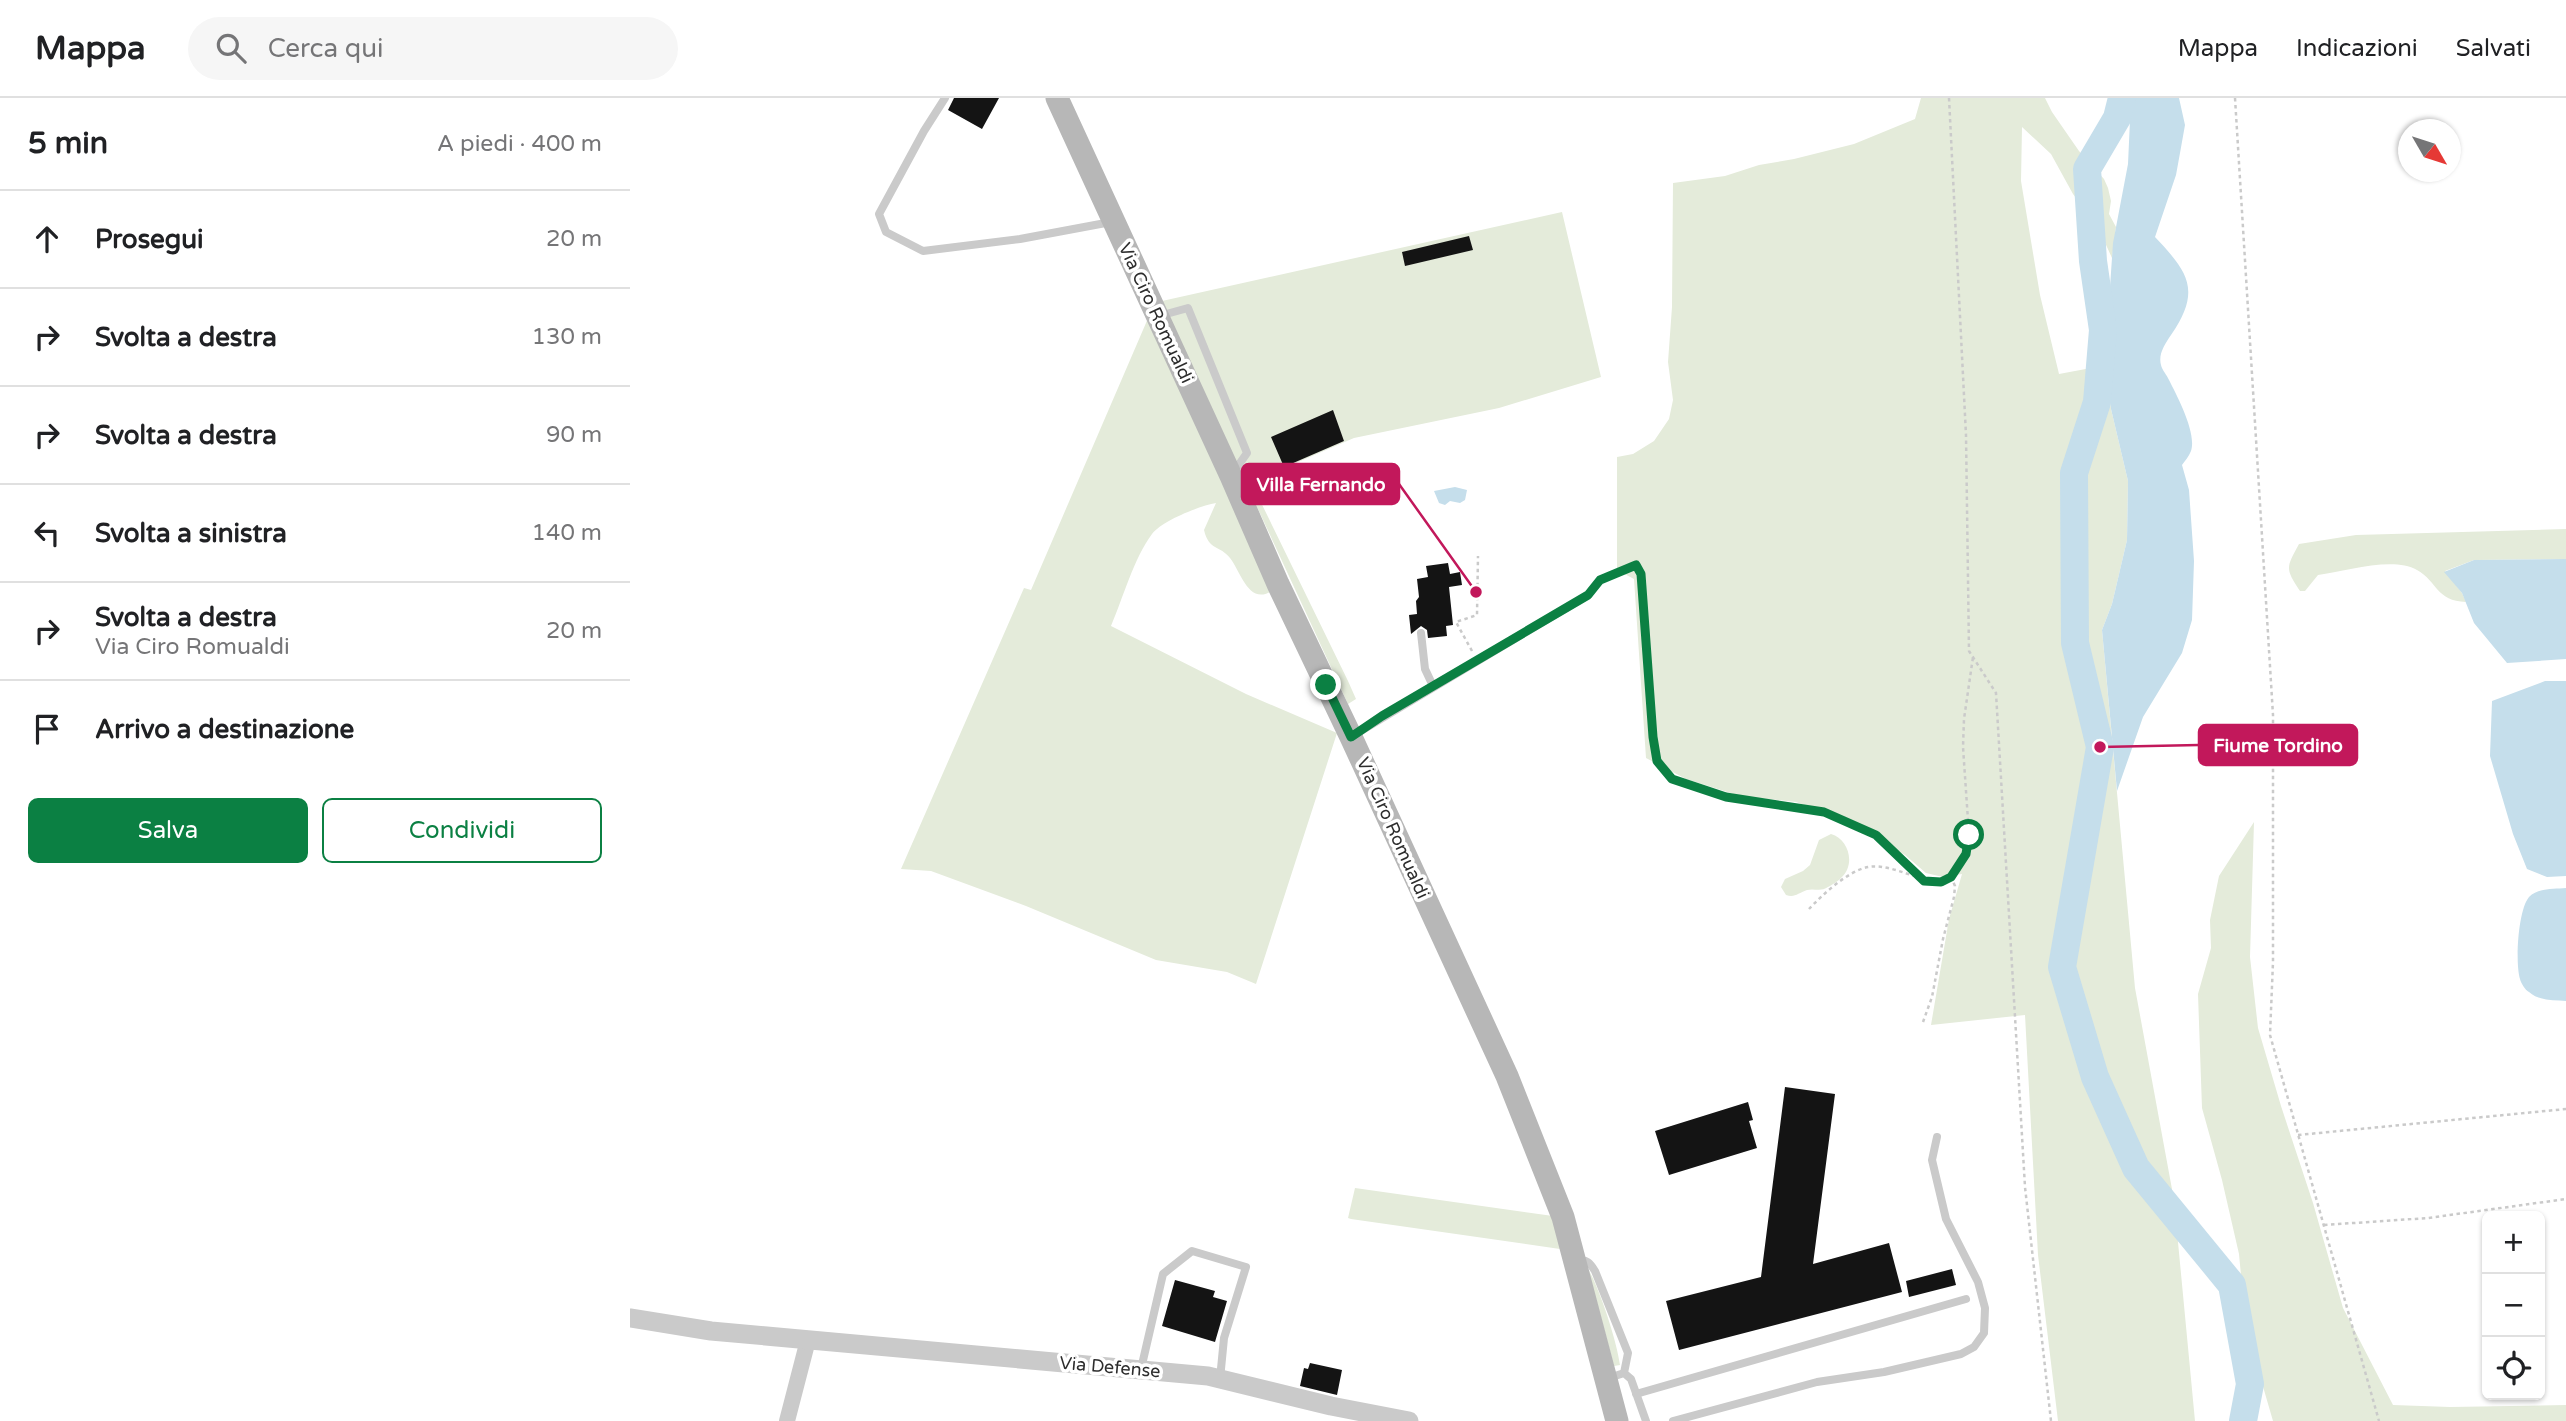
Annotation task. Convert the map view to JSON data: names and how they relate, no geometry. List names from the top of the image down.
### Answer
{
  "streets": {
    "main road": ["Via Ciro Romualdi"],
    "street": ["Via Defense"]
  },
  "places": ["Villa Fernando", "Fiume Tordino"],
  "north": "bottom right",
  "page": {
    "header": "Mappa",
    "search": "Cerca qui",
    "nav": ["Mappa", "Indicazioni", "Salvati"],
    "heading": ["5 min", "A piedi · 400 m"],
    "list": [
      ["Prosegui", "20 m"],
      ["Svolta a destra", "130 m"],
      ["Svolta a destra", "90 m"],
      ["Svolta a sinistra", "140 m"],
      ["Svolta a destra", "Via Ciro Romualdi", "20 m"],
      "Arrivo a destinazione"
    ],
    "buttons": ["Salva", "Condividi"],
    "map_buttons": ["+", "−"]
  }
}
